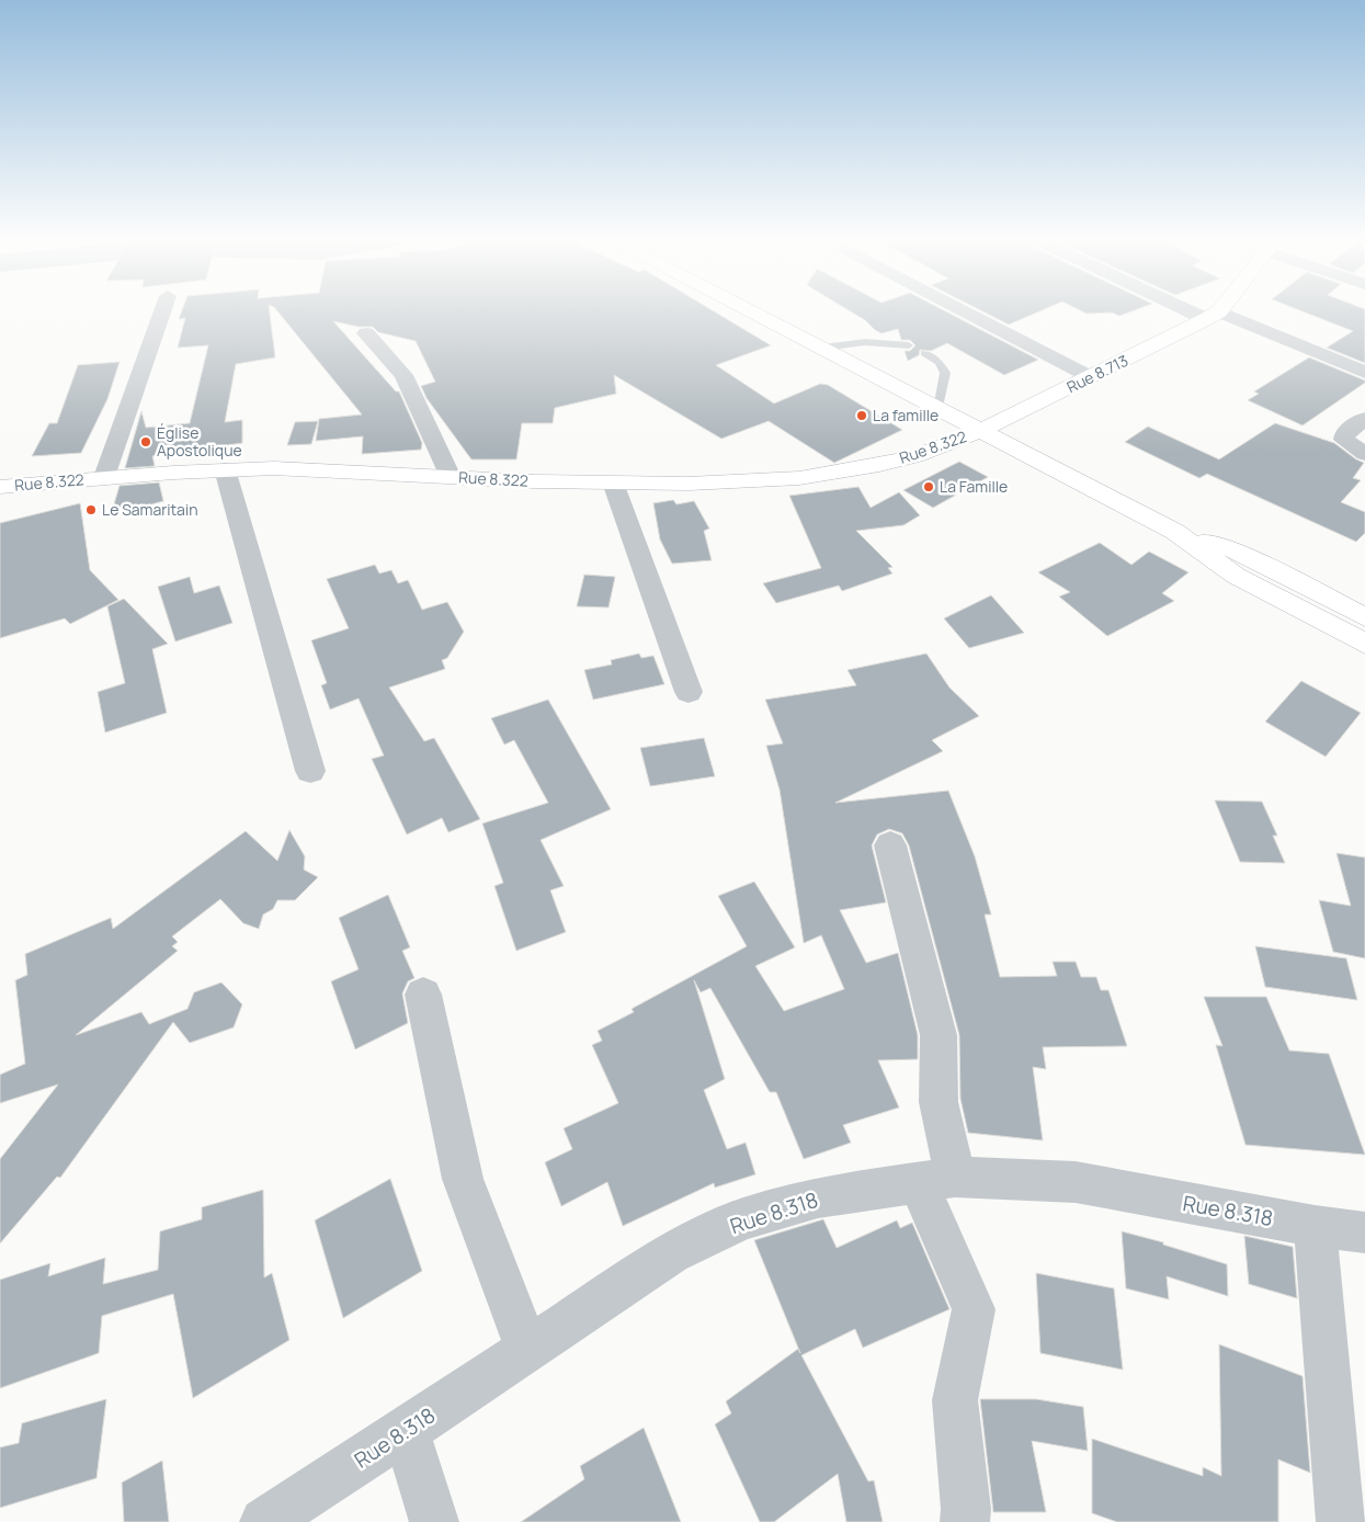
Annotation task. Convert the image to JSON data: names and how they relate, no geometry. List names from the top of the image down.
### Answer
{
  "streets": {
    "main road": ["Rue 8.713", "Rue 8.322"],
    "street": ["Rue 8.318"]
  },
  "crossings": [
    ["Rue 8.713", "Rue 8.322"]
  ],
  "places": [
    "La famille",
    "Église Apostolique",
    "La Famille",
    "Le Samaritain"
  ]
}
